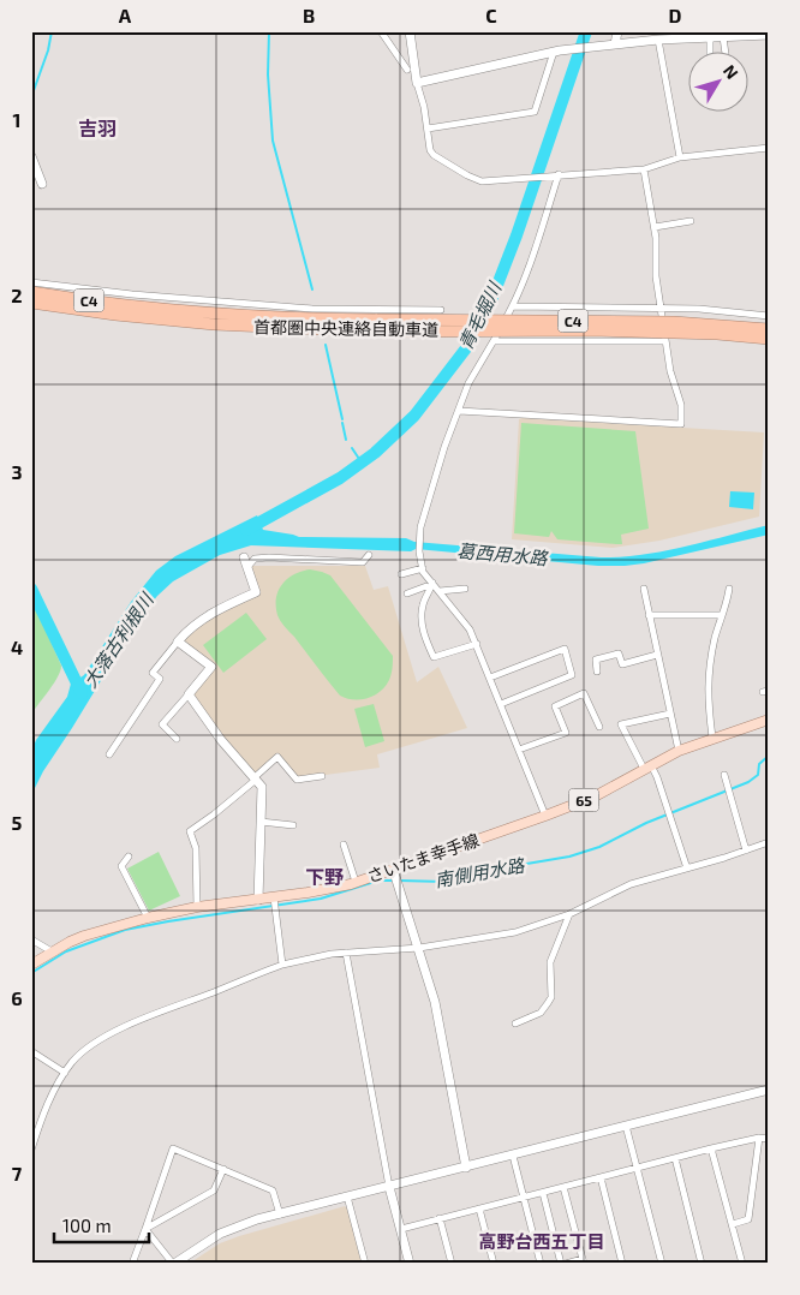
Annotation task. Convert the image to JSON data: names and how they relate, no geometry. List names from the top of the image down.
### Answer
{
  "streets": {
    "highway": ["C4", "首都圏中央連絡自動車道"],
    "main road": ["65", "さいたま幸手線"]
  },
  "districts": ["吉羽", "下野", "高野台西五丁目"],
  "water": [
    "青毛堀川",
    "葛西用水路",
    "大落古利根川",
    "南側用水路"
  ],
  "scale_bar": "100 m",
  "north": "top right",
  "grid": {
    "columns": [
      "A",
      "B",
      "C",
      "D"
    ],
    "rows": [
      "1",
      "2",
      "3",
      "4",
      "5",
      "6",
      "7"
    ]
  }
}
